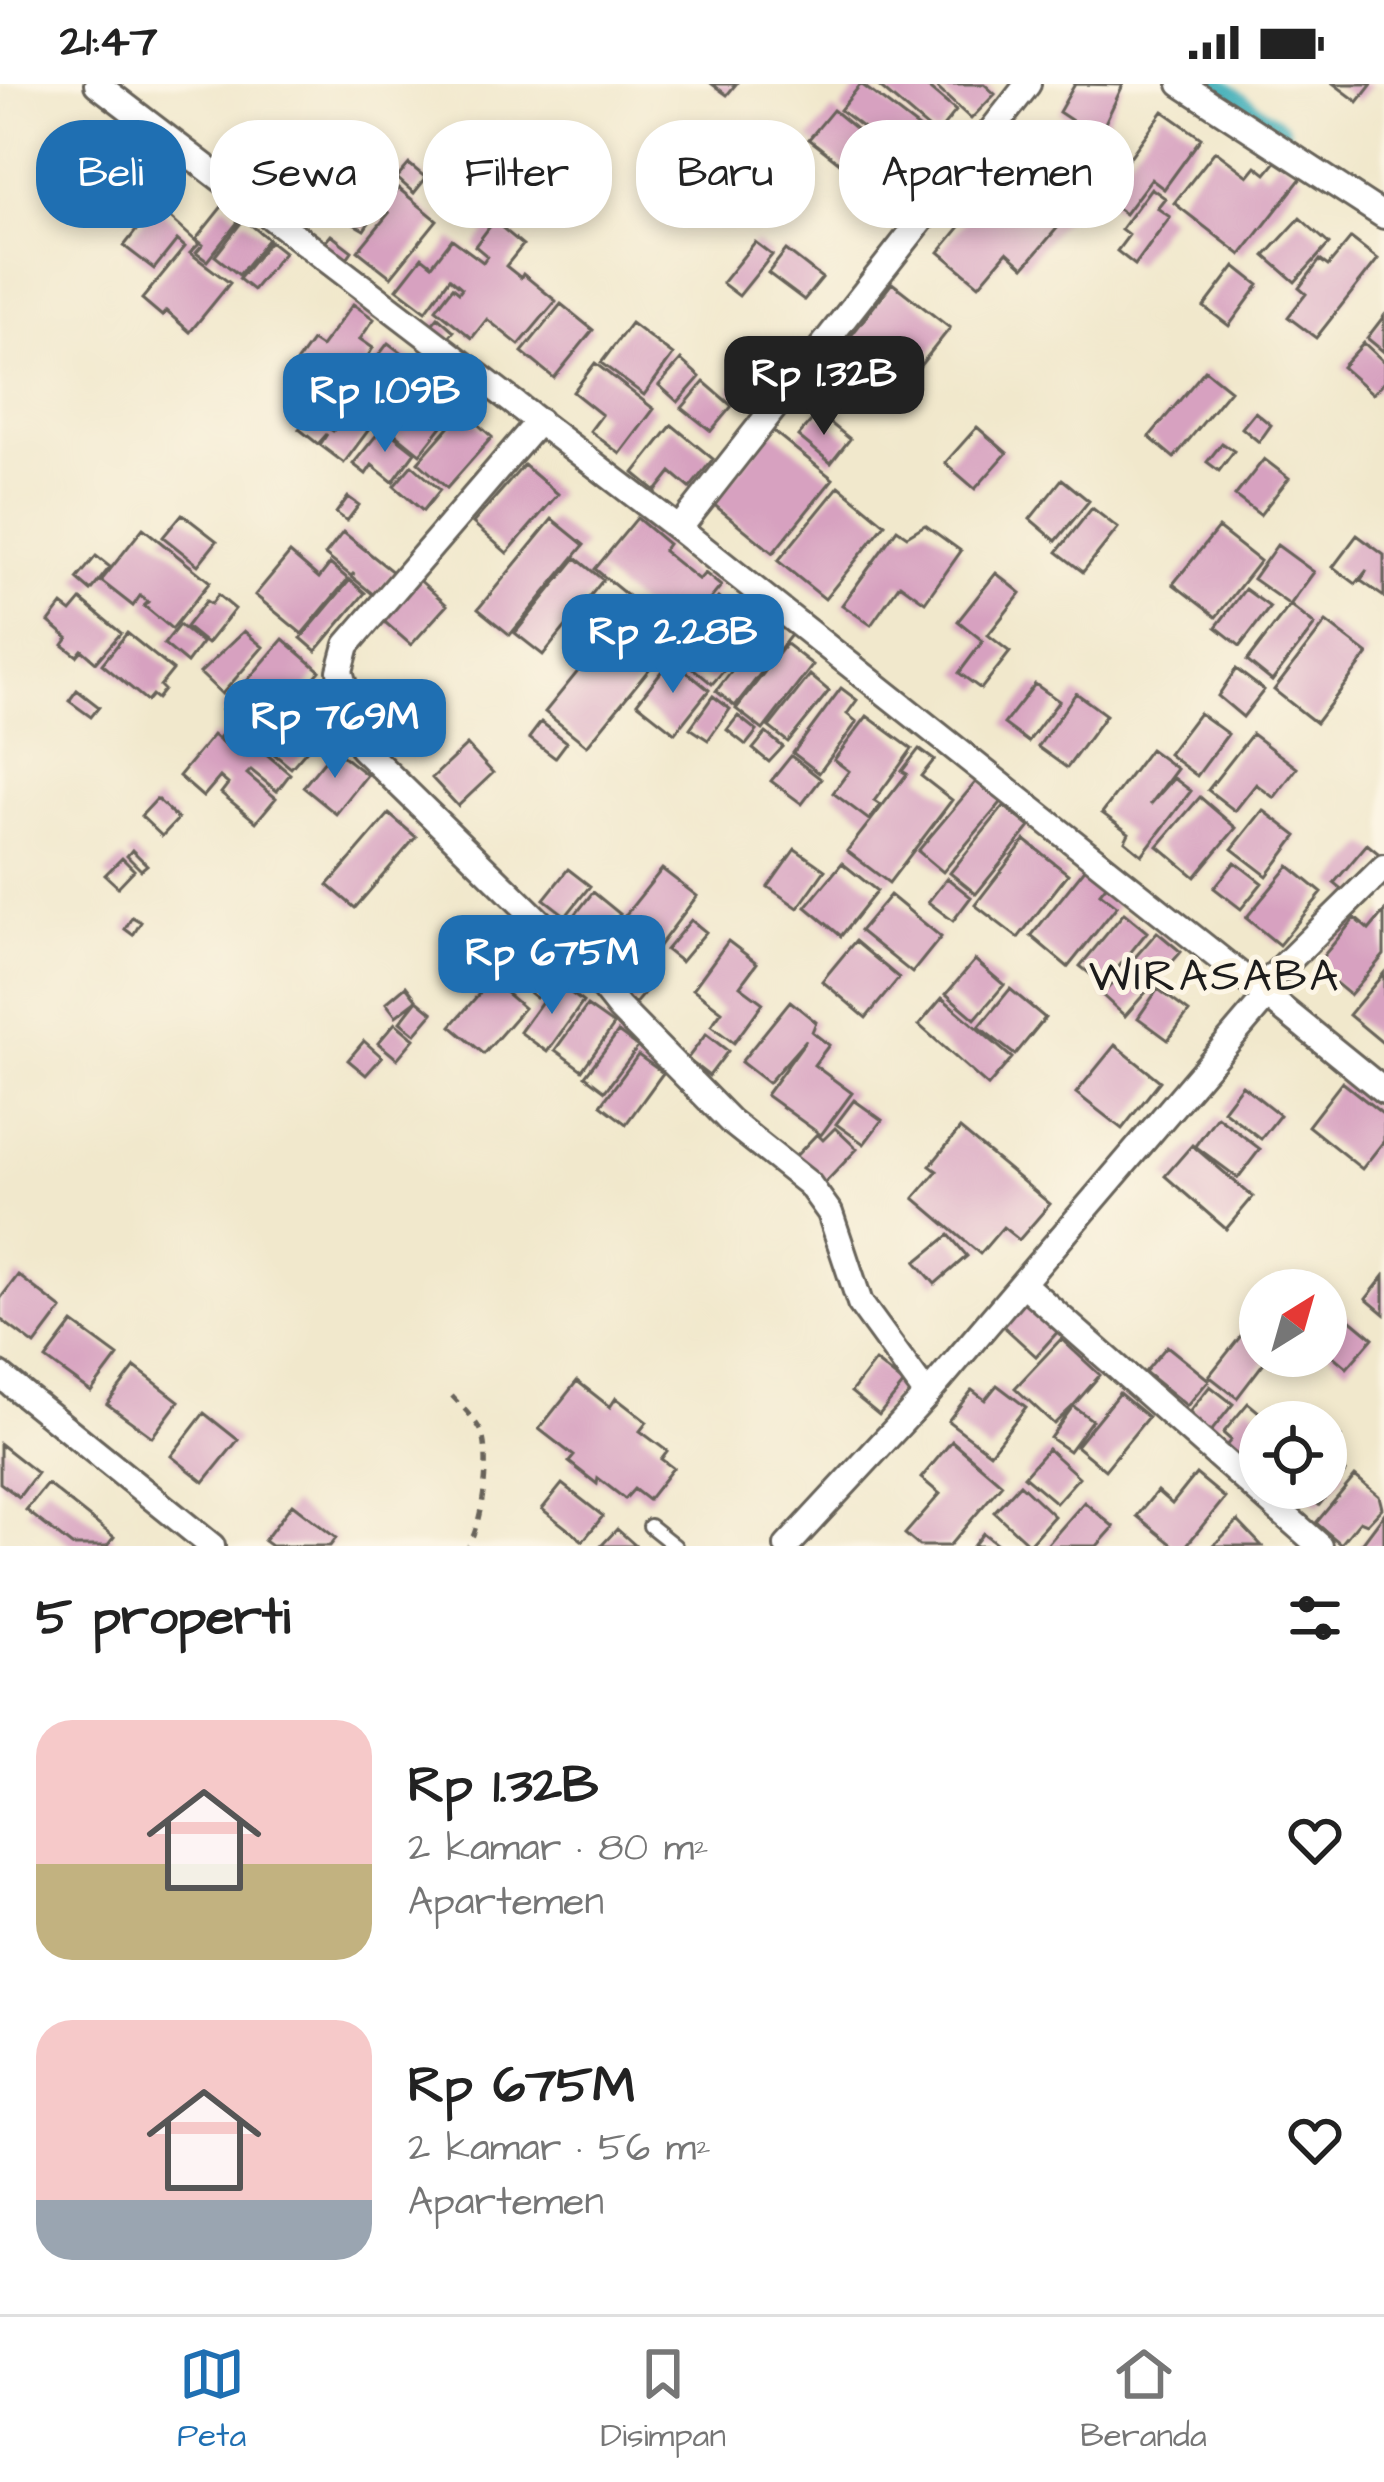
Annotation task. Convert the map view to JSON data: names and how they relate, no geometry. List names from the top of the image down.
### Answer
{
  "districts": ["WIRASABA"],
  "north": "top right",
  "page": {
    "status": "21:47",
    "chip": [
      "Beli",
      "Sewa",
      "Filter",
      "Baru",
      "Apartemen"
    ],
    "price": [
      "Rp 1.32B",
      "Rp 1.09B",
      "Rp 2.28B",
      "Rp 769M",
      "Rp 675M"
    ],
    "heading": "5 properti",
    "list": [
      {
        "name": "Rp 1.32B",
        "note": "2 kamar · 80 m² · Apartemen"
      },
      {
        "name": "Rp 675M",
        "note": "2 kamar · 56 m² · Apartemen"
      }
    ],
    "tabs": ["Peta", "Disimpan", "Beranda"]
  }
}
